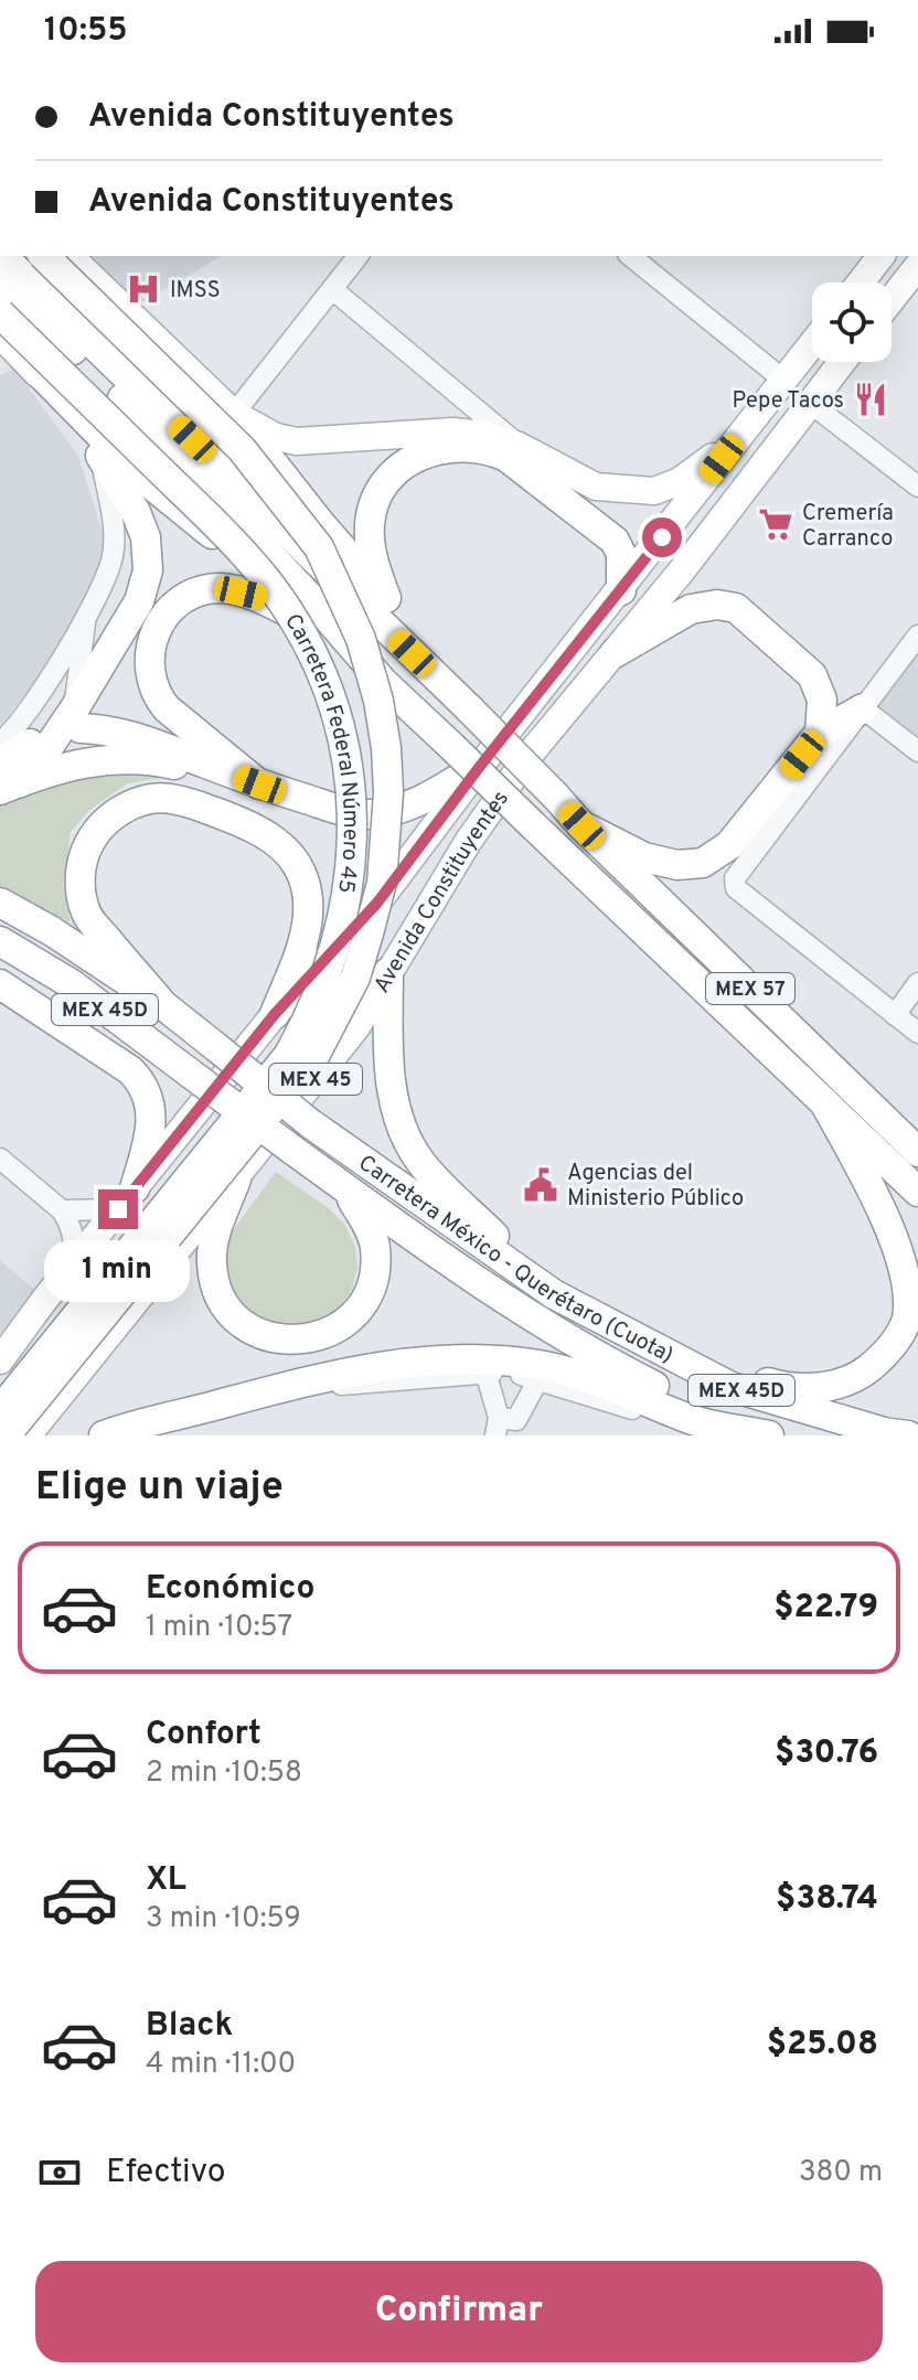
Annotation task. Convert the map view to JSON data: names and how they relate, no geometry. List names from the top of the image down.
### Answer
{
  "streets": {
    "highway": [
      "Carretera Federal Número 45",
      "MEX 57",
      "MEX 45D",
      "MEX 45",
      "Carretera México - Querétaro (Cuota)"
    ],
    "main road": ["Avenida Constituyentes"]
  },
  "crossings": [
    ["MEX 45D", "Carretera México - Querétaro (Cuota)"]
  ],
  "places": {
    "hospital": ["IMSS"],
    "restaurant": ["Pepe Tacos"],
    "supermarket": ["Cremería Carranco"],
    "public building": ["Agencias del Ministerio Público"]
  },
  "page": {
    "status": "10:55",
    "banner": ["Avenida Constituyentes", "Avenida Constituyentes"],
    "bubble": "1 min",
    "heading": "Elige un viaje",
    "list": [
      {
        "name": "Económico",
        "note": "1 min · 10:57",
        "value": "$22.79"
      },
      {
        "name": "Confort",
        "note": "2 min · 10:58",
        "value": "$30.76"
      },
      {
        "name": "XL",
        "note": "3 min · 10:59",
        "value": "$38.74"
      },
      {
        "name": "Black",
        "note": "4 min · 11:00",
        "value": "$25.08"
      }
    ],
    "pay": ["Efectivo", "380 m"],
    "buttons": "Confirmar"
  }
}
